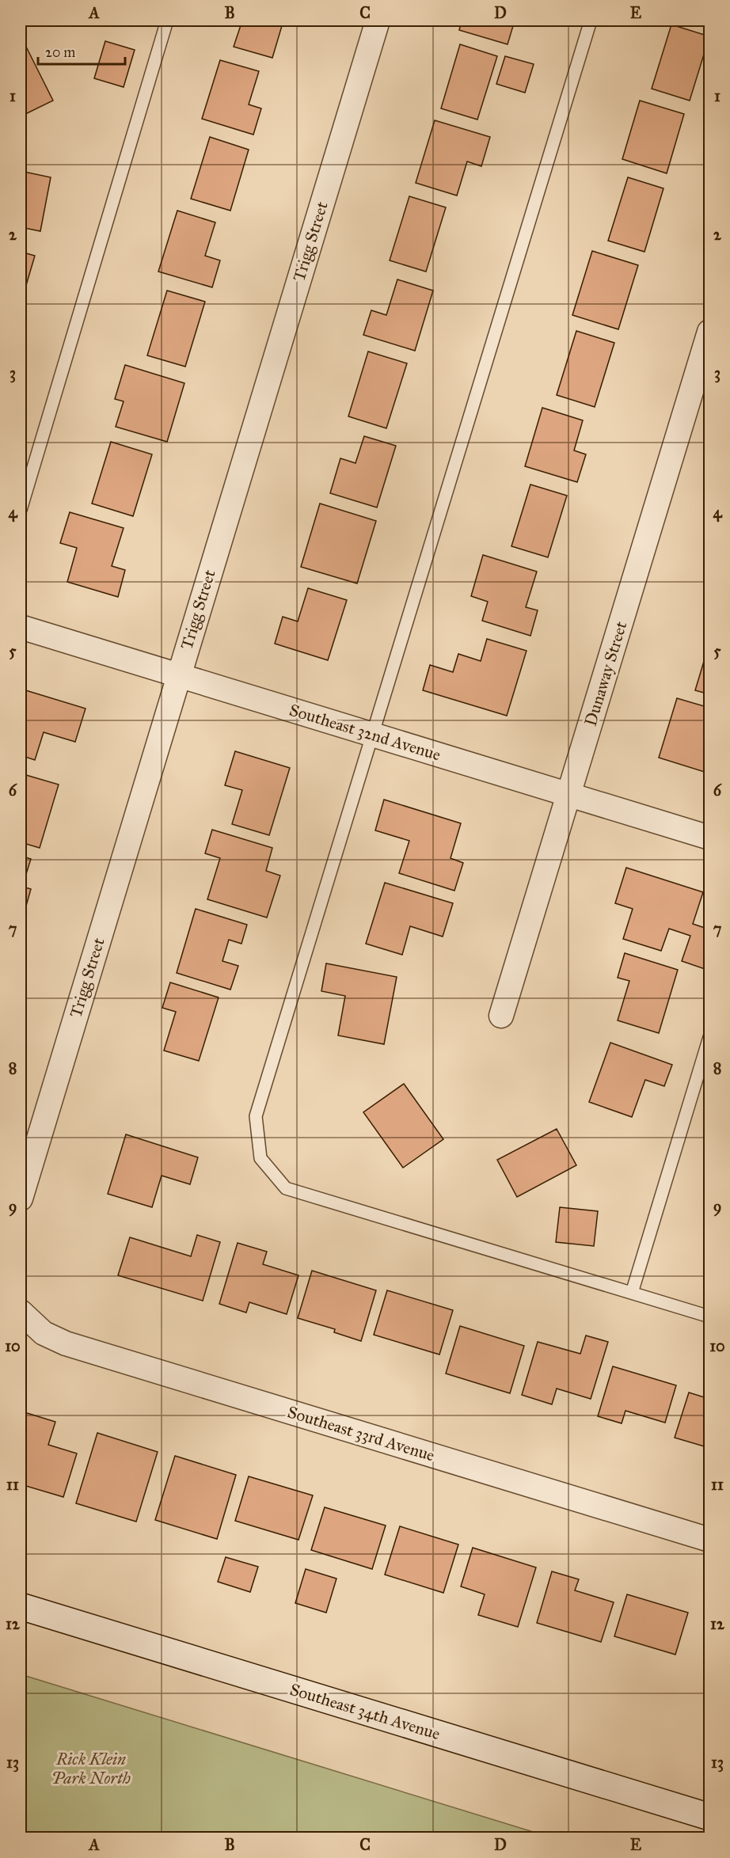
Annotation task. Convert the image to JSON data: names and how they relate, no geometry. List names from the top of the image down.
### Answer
{
  "streets": {
    "main road": ["Southeast 34th Avenue"],
    "street": [
      "Trigg Street",
      "Dunaway Street",
      "Southeast 32nd Avenue",
      "Southeast 33rd Avenue"
    ]
  },
  "crossings": [
    ["Trigg Street", "Southeast 32nd Avenue"],
    ["Dunaway Street", "Southeast 32nd Avenue"]
  ],
  "parks": ["Rick Klein Park North"],
  "scale_bar": "20 m",
  "grid": {
    "columns": [
      "A",
      "B",
      "C",
      "D",
      "E"
    ],
    "rows": [
      "1",
      "2",
      "3",
      "4",
      "5",
      "6",
      "7",
      "8",
      "9",
      "10",
      "11",
      "12",
      "13"
    ]
  }
}
